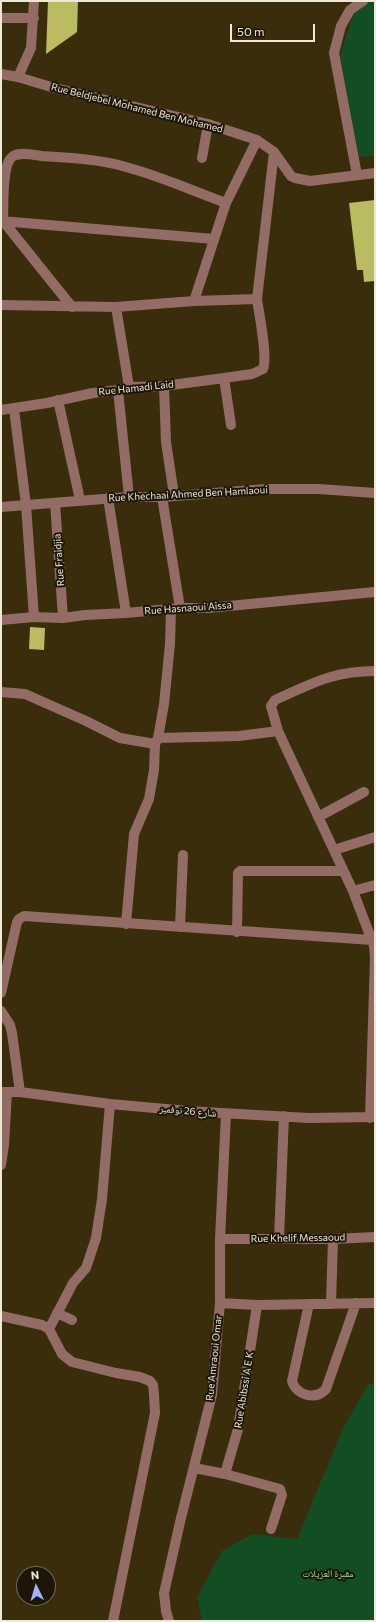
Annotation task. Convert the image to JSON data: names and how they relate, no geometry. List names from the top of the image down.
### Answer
{
  "streets": {
    "street": [
      "Rue Beldjebel Mohamed Ben Mohamed",
      "Rue Hamadi Laid",
      "Rue Khechaai Ahmed Ben Hamlaoui",
      "Rue Fraidjia",
      "Rue Hasnaoui Aissa",
      "شارع 26 نوفمبر",
      "Rue Khelif Messaoud",
      "Rue Amraoui Omar",
      "Rue Abibssi A E K"
    ]
  },
  "crossings": [
    ["Rue Khechaai Ahmed Ben Hamlaoui", "Rue Fraidjia"],
    ["Rue Fraidjia", "Rue Hasnaoui Aissa"],
    ["شارع 26 نوفمبر", "Rue Amraoui Omar"],
    ["Rue Khelif Messaoud", "Rue Amraoui Omar"]
  ],
  "parks": ["مقبرة العزيلات"],
  "scale_bar": "50 m",
  "north": "top"
}
